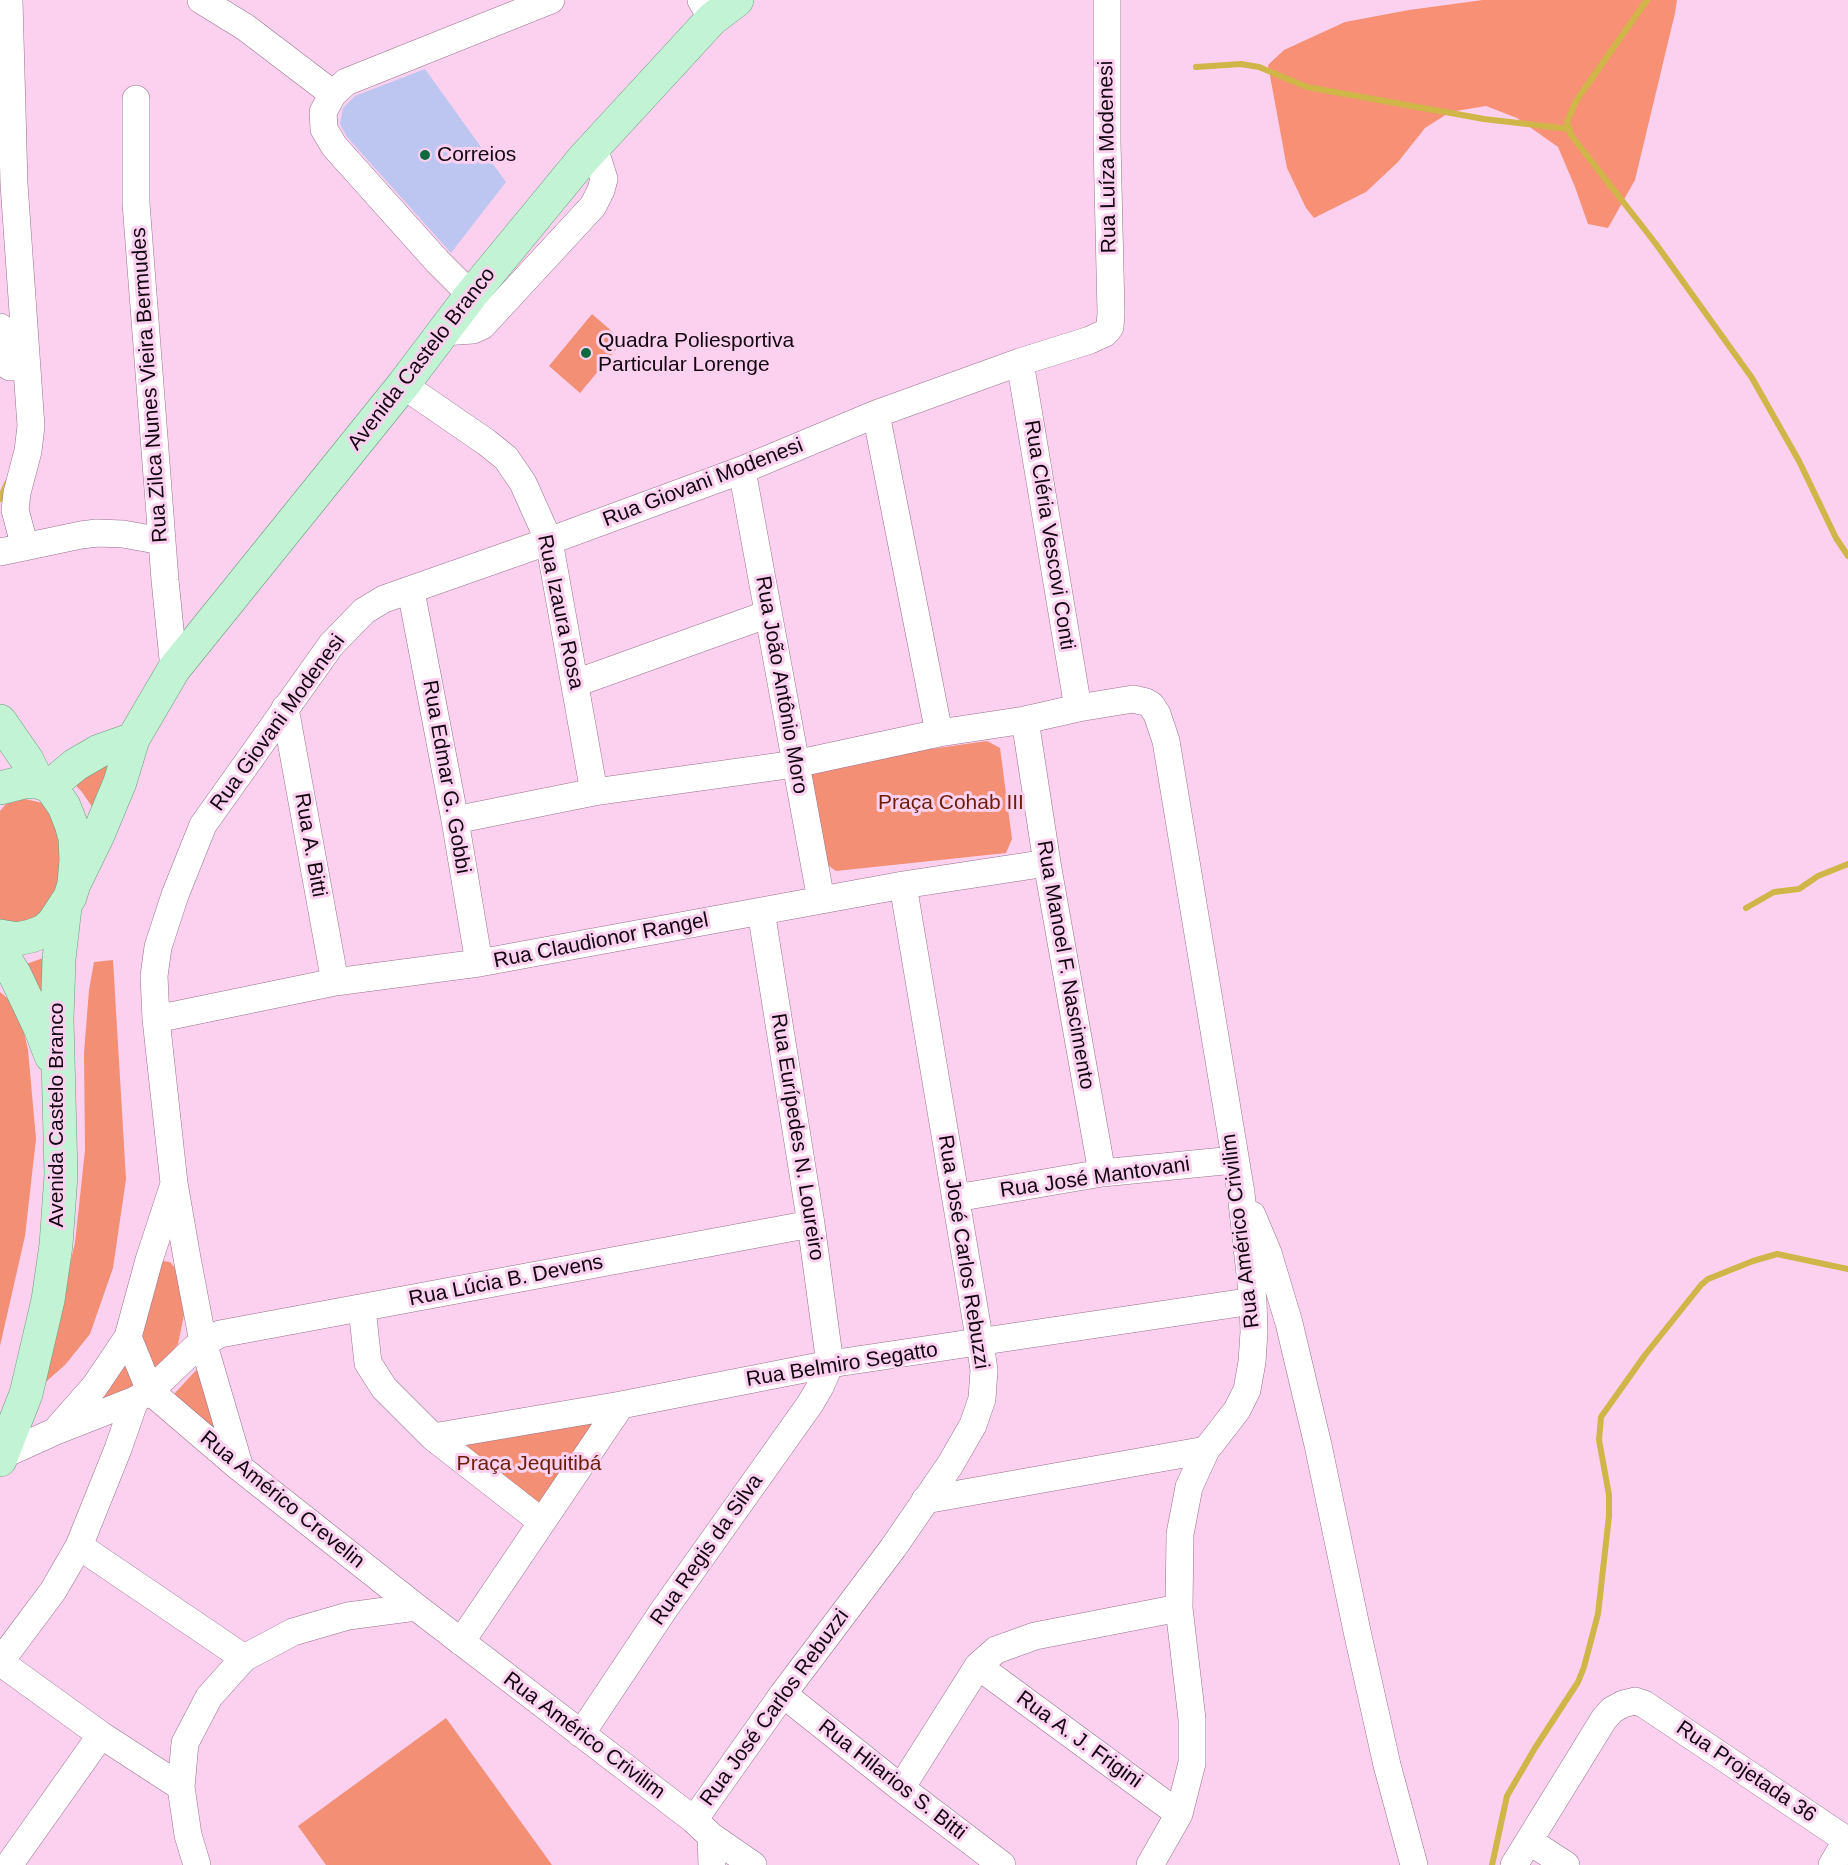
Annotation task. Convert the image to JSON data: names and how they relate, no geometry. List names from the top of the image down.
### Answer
{
  "streets": {
    "main road": ["Avenida Castelo Branco"],
    "street": [
      "Rua Luíza Modenesi",
      "Rua Zilca Nunes Vieira Bermudes",
      "Rua Giovani Modenesi",
      "Rua Cléria Vescovi Conti",
      "Rua Izaura Rosa",
      "Rua João Antônio Moro",
      "Rua Edmar G. Gobbi",
      "Rua A. Bitti",
      "Rua Claudionor Rangel",
      "Rua Manoel F. Nascimento",
      "Rua Eurípedes N. Loureiro",
      "Rua José Mantovani",
      "Rua Américo Crivilim",
      "Rua José Carlos Rebuzzi",
      "Rua Lúcia B. Devens",
      "Rua Belmiro Segatto",
      "Rua Américo Crevelin",
      "Rua Regis da Silva",
      "Rua A. J. Frigini",
      "Rua Projetada 36",
      "Rua Hilarios S. Bitti"
    ]
  },
  "crossings": [
    ["Rua Luíza Modenesi", "Rua Giovani Modenesi"],
    ["Avenida Castelo Branco", "Rua Zilca Nunes Vieira Bermudes"],
    ["Avenida Castelo Branco", "Rua Izaura Rosa"],
    ["Rua Giovani Modenesi", "Rua Cléria Vescovi Conti"],
    ["Rua Giovani Modenesi", "Rua Izaura Rosa"],
    ["Rua Giovani Modenesi", "Rua João Antônio Moro"],
    ["Rua Giovani Modenesi", "Rua Edmar G. Gobbi"],
    ["Rua Giovani Modenesi", "Rua A. Bitti"],
    ["Rua Giovani Modenesi", "Rua Claudionor Rangel"],
    ["Rua Cléria Vescovi Conti", "Rua Américo Crivilim"],
    ["Rua João Antônio Moro", "Rua Claudionor Rangel"],
    ["Rua Edmar G. Gobbi", "Rua Claudionor Rangel"],
    ["Rua A. Bitti", "Rua Claudionor Rangel"],
    ["Rua Claudionor Rangel", "Rua Manoel F. Nascimento"],
    ["Rua Claudionor Rangel", "Rua Eurípedes N. Loureiro"],
    ["Rua Claudionor Rangel", "Rua José Carlos Rebuzzi"],
    ["Rua Manoel F. Nascimento", "Rua José Mantovani"],
    ["Rua Eurípedes N. Loureiro", "Rua Lúcia B. Devens"],
    ["Rua Eurípedes N. Loureiro", "Rua Belmiro Segatto"],
    ["Rua Eurípedes N. Loureiro", "Rua Regis da Silva"],
    ["Rua José Mantovani", "Rua Américo Crivilim"],
    ["Rua José Mantovani", "Rua José Carlos Rebuzzi"],
    ["Rua Américo Crivilim", "Rua José Carlos Rebuzzi"],
    ["Rua Américo Crivilim", "Rua Belmiro Segatto"],
    ["Rua Américo Crivilim", "Rua Américo Crevelin"],
    ["Rua Américo Crivilim", "Rua Regis da Silva"],
    ["Rua Américo Crivilim", "Rua A. J. Frigini"],
    ["Rua José Carlos Rebuzzi", "Rua Belmiro Segatto"],
    ["Rua José Carlos Rebuzzi", "Rua Hilarios S. Bitti"],
    ["Rua Belmiro Segatto", "Rua Regis da Silva"]
  ],
  "parks": ["Praça Cohab III", "Praça Jequitibá"],
  "places": ["Correios", "Quadra Poliesportiva Particular Lorenge"]
}
